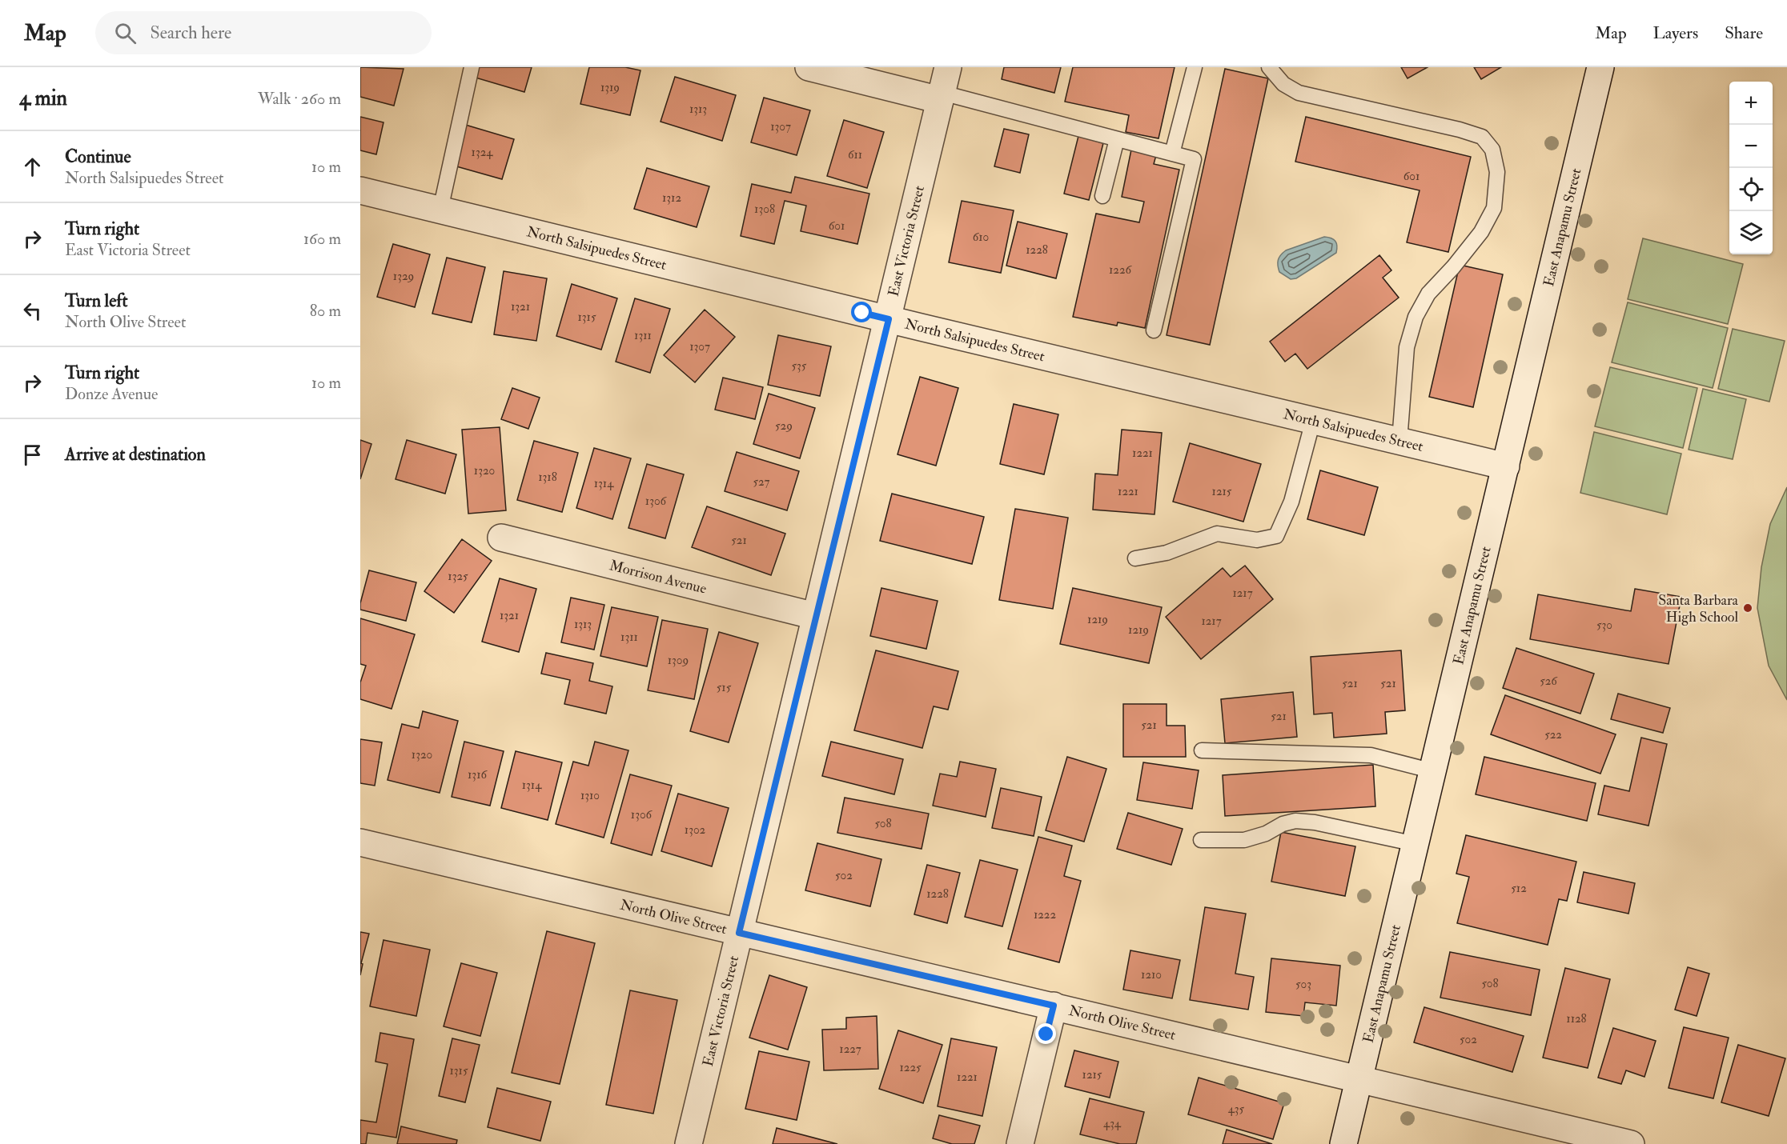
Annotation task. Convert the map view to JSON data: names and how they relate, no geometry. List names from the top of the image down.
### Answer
{
  "streets": {
    "street": [
      "East Anapamu Street",
      "East Victoria Street",
      "North Salsipuedes Street",
      "Morrison Avenue",
      "North Olive Street"
    ]
  },
  "crossings": [
    ["East Anapamu Street", "North Salsipuedes Street"],
    ["East Anapamu Street", "North Olive Street"],
    ["East Victoria Street", "North Salsipuedes Street"],
    ["East Victoria Street", "Morrison Avenue"],
    ["East Victoria Street", "North Olive Street"]
  ],
  "places": ["Santa Barbara High School"],
  "house_numbers": [
    "1319",
    "1313",
    "1307",
    "1324",
    "611",
    "601",
    "1312",
    "1308",
    "601",
    "610",
    "1228",
    "1226",
    "1329",
    "1321",
    "1315",
    "1311",
    "1307",
    "535",
    "529",
    "1221",
    "1320",
    "1318",
    "527",
    "1314",
    "1221",
    "1215",
    "1306",
    "521",
    "1325",
    "1217",
    "1321",
    "1219",
    "1217",
    "1313",
    "530",
    "1219",
    "1311",
    "1309",
    "526",
    "521",
    "521",
    "515",
    "521",
    "521",
    "522",
    "1320",
    "1316",
    "1314",
    "1310",
    "1306",
    "508",
    "1302",
    "502",
    "512",
    "1228",
    "1222",
    "1210",
    "508",
    "503",
    "1128",
    "502",
    "1227",
    "1225",
    "1315",
    "1215",
    "1221",
    "435",
    "434"
  ],
  "page": {
    "header": "Map",
    "search": "Search here",
    "nav": ["Map", "Layers", "Share"],
    "heading": ["4 min", "Walk · 260 m"],
    "map_buttons": ["+", "−"],
    "list": [
      ["Continue", "North Salsipuedes Street", "10 m"],
      ["Turn right", "East Victoria Street", "160 m"],
      ["Turn left", "North Olive Street", "80 m"],
      ["Turn right", "Donze Avenue", "10 m"],
      "Arrive at destination"
    ]
  }
}
